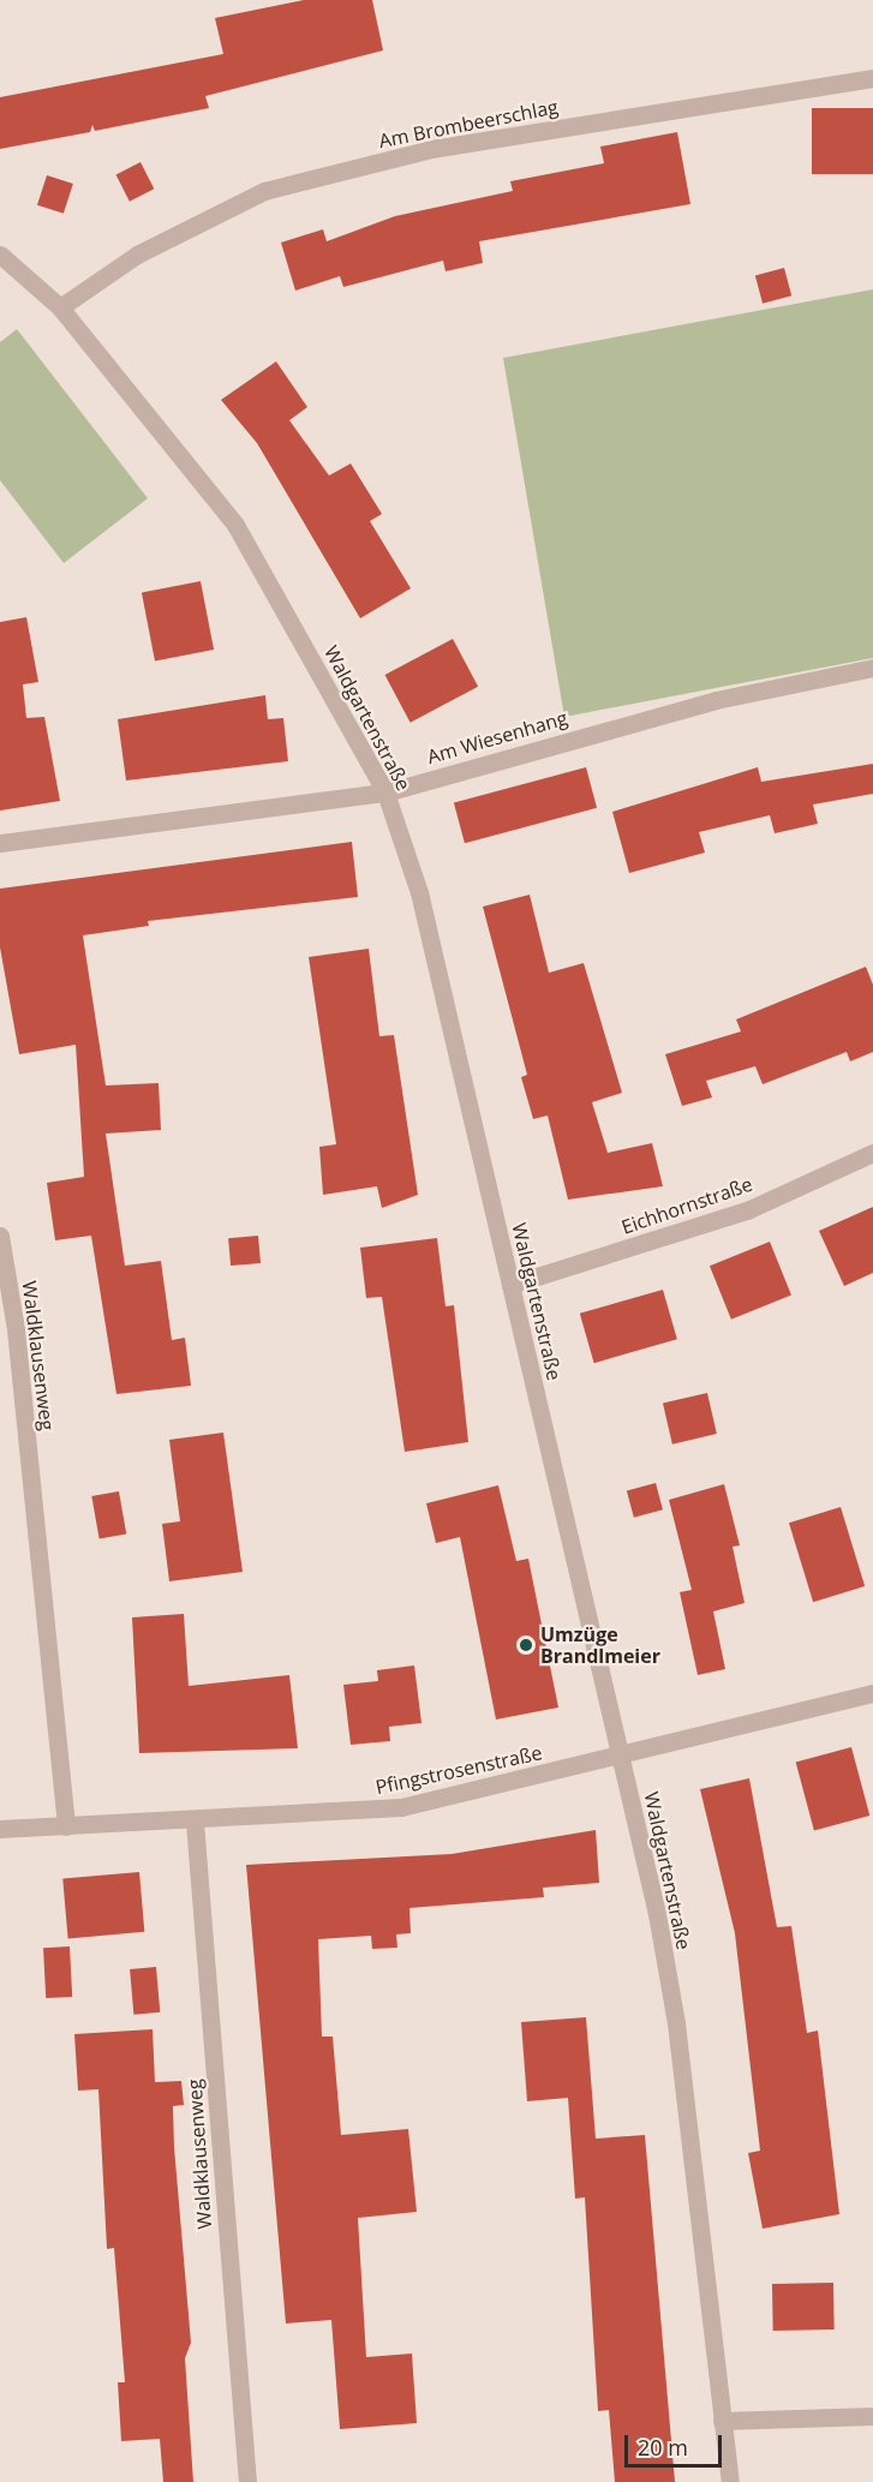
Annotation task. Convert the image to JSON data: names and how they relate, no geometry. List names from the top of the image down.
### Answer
{
  "streets": {
    "street": [
      "Am Brombeerschlag",
      "Waldgartenstraße",
      "Am Wiesenhang",
      "Eichhornstraße",
      "Waldklausenweg",
      "Pfingstrosenstraße"
    ]
  },
  "crossings": [
    ["Am Brombeerschlag", "Waldgartenstraße"],
    ["Waldgartenstraße", "Am Wiesenhang"],
    ["Waldgartenstraße", "Eichhornstraße"],
    ["Waldgartenstraße", "Pfingstrosenstraße"],
    ["Waldklausenweg", "Pfingstrosenstraße"]
  ],
  "places": ["Umzüge Brandlmeier"],
  "scale_bar": "20 m"
}
